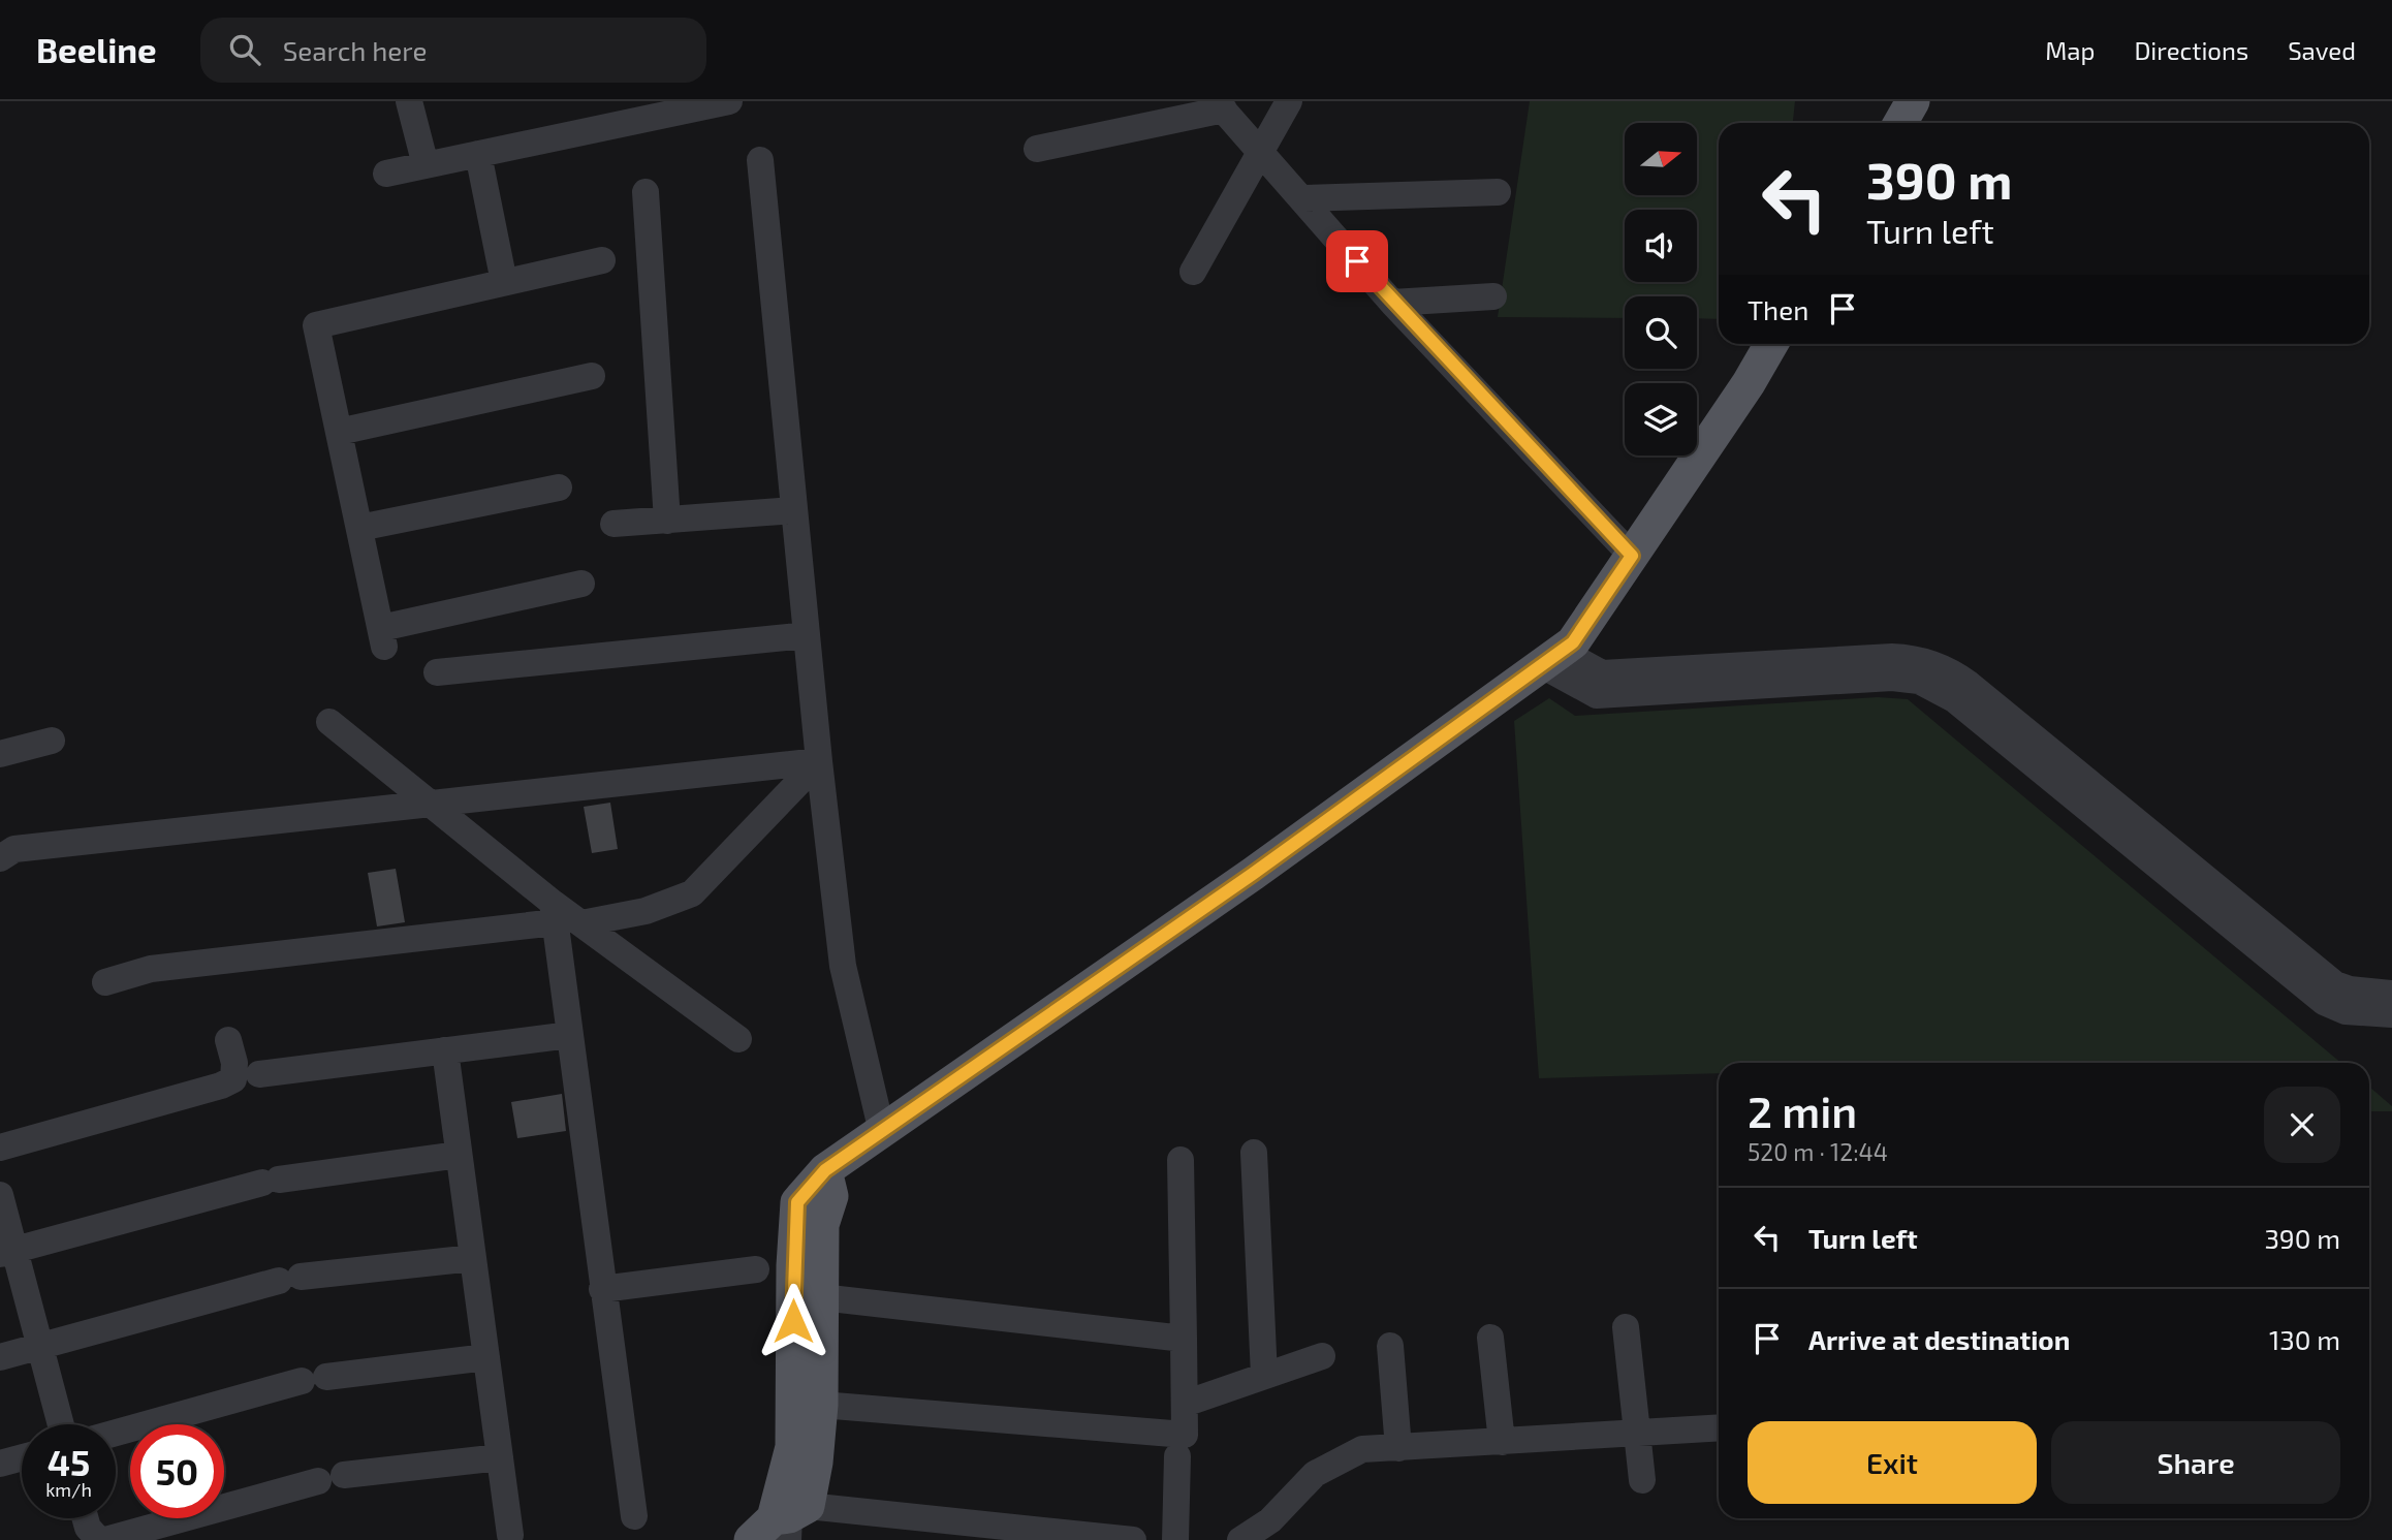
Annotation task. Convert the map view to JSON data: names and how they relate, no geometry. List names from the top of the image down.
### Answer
{
  "north": "right",
  "page": {
    "header": "Beeline",
    "search": "Search here",
    "nav": ["Map", "Directions", "Saved"],
    "turn": ["390 m", "Turn left"],
    "then": "Then",
    "heading": ["2 min", "520 m · 12:44"],
    "list": [
      {
        "name": "Turn left",
        "value": "390 m"
      },
      {
        "name": "Arrive at destination",
        "value": "130 m"
      }
    ],
    "buttons": ["Exit", "Share"],
    "speed": "45 km/h",
    "limit": "50"
  }
}
